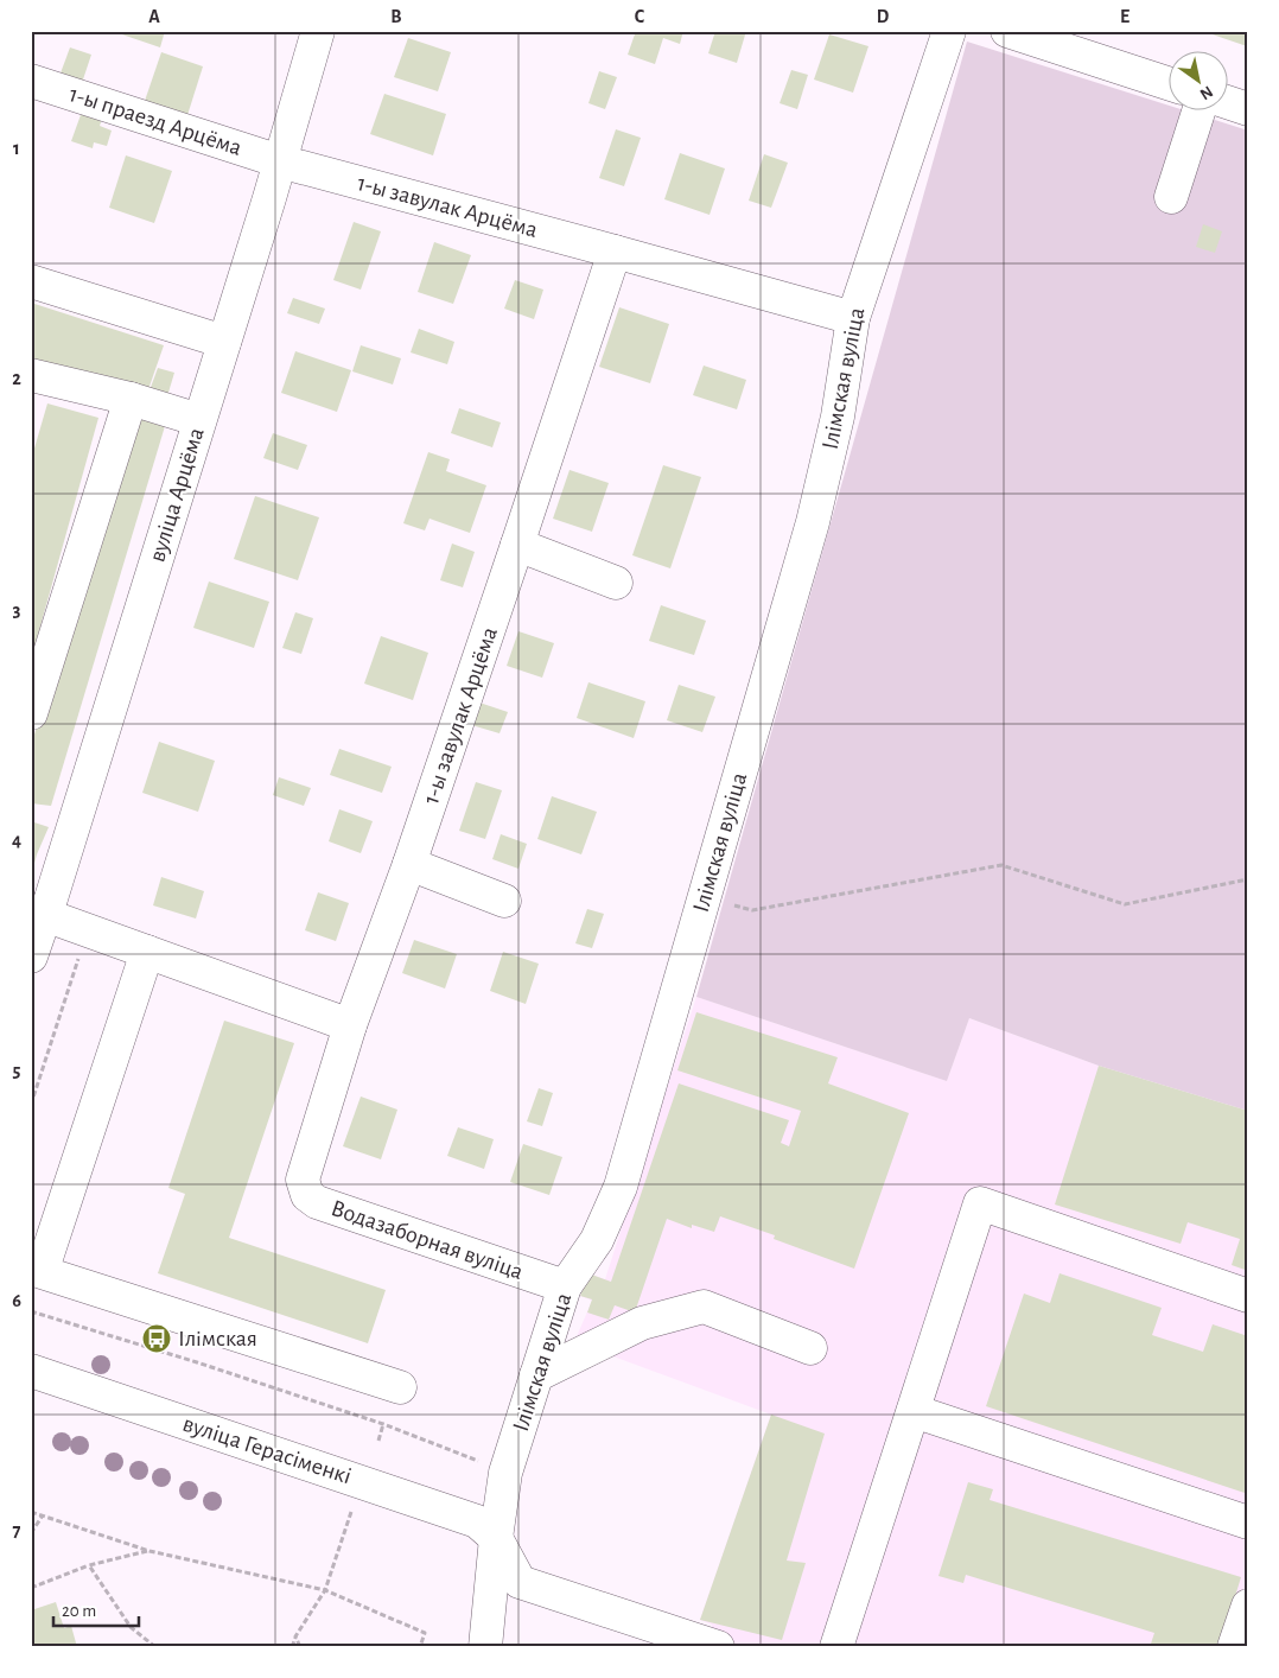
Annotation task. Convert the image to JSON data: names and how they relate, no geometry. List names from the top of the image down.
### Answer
{
  "streets": {
    "street": [
      "1-ы праезд Арцёма",
      "1-ы завулак Арцёма",
      "Ілімская вуліца",
      "вуліца Арцёма",
      "Водазаборная вуліца",
      "вуліца Герасіменкі"
    ]
  },
  "crossings": [
    ["1-ы праезд Арцёма", "1-ы завулак Арцёма"],
    ["1-ы праезд Арцёма", "вуліца Арцёма"],
    ["1-ы завулак Арцёма", "Ілімская вуліца"],
    ["1-ы завулак Арцёма", "вуліца Арцёма"],
    ["1-ы завулак Арцёма", "Водазаборная вуліца"],
    ["Ілімская вуліца", "Водазаборная вуліца"],
    ["Ілімская вуліца", "вуліца Герасіменкі"]
  ],
  "places": {
    "bus stop": ["Ілімская"]
  },
  "scale_bar": "20 m",
  "north": "bottom right",
  "grid": {
    "columns": [
      "A",
      "B",
      "C",
      "D",
      "E"
    ],
    "rows": [
      "1",
      "2",
      "3",
      "4",
      "5",
      "6",
      "7"
    ]
  }
}
